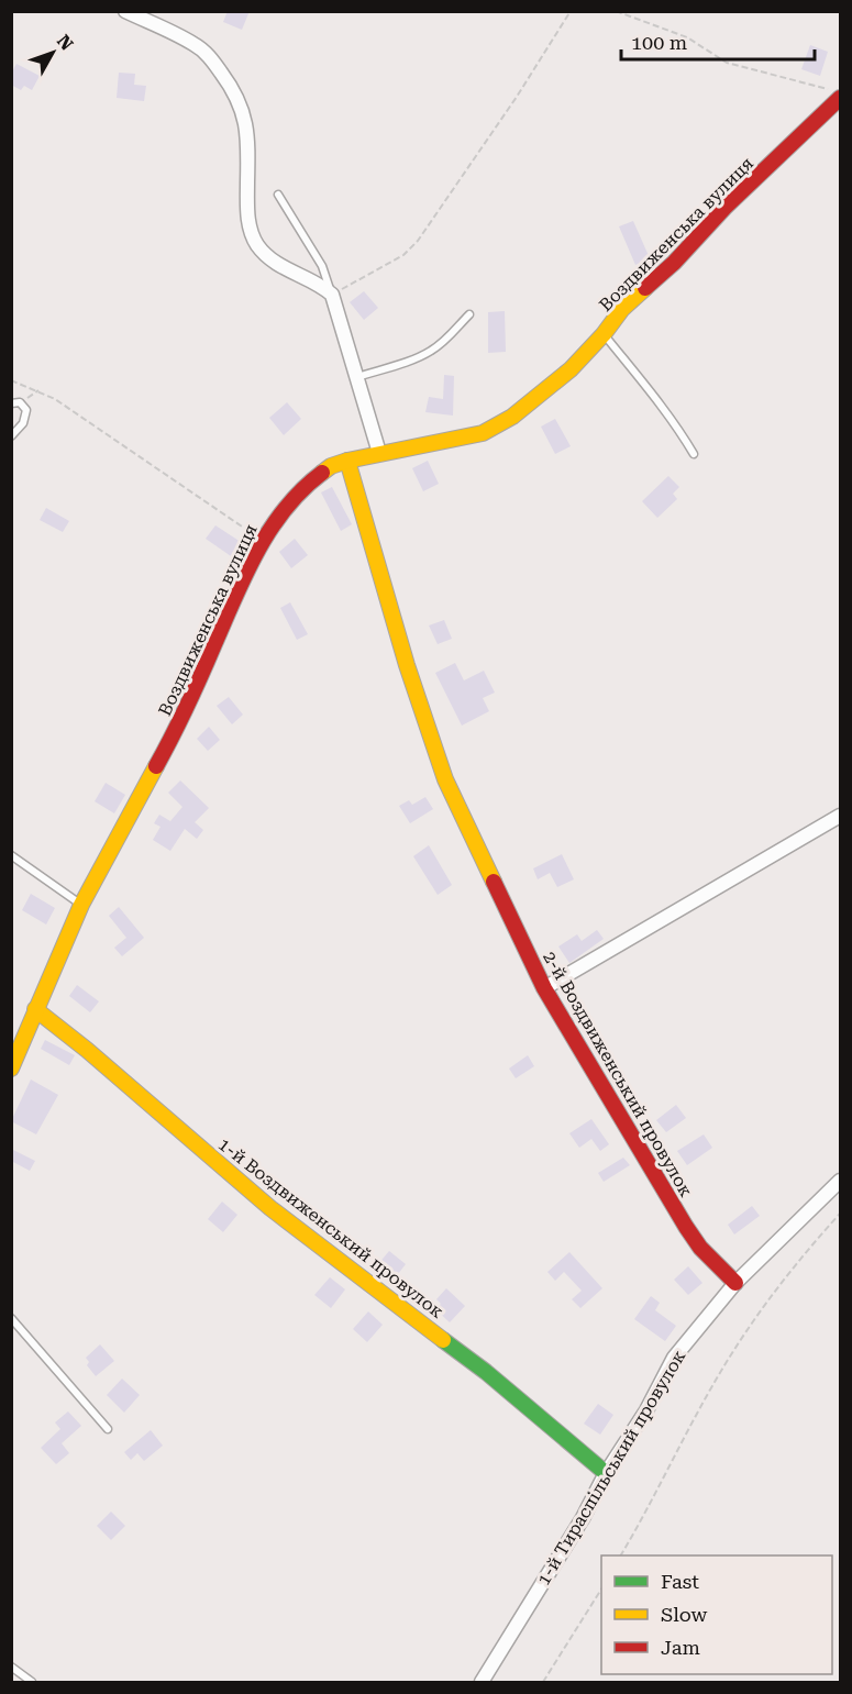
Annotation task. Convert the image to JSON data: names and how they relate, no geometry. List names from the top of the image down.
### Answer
{
  "streets": {
    "street": [
      "Воздвиженська вулиця",
      "2-й Воздвиженський провулок",
      "1-й Воздвиженський провулок",
      "1-й Тираспільський провулок"
    ]
  },
  "crossings": [
    ["Воздвиженська вулиця", "2-й Воздвиженський провулок"],
    ["Воздвиженська вулиця", "1-й Воздвиженський провулок"],
    ["2-й Воздвиженський провулок", "1-й Тираспільський провулок"],
    ["1-й Воздвиженський провулок", "1-й Тираспільський провулок"]
  ],
  "legend": ["Fast", "Slow", "Jam"],
  "scale_bar": "100 m",
  "north": "top right"
}
